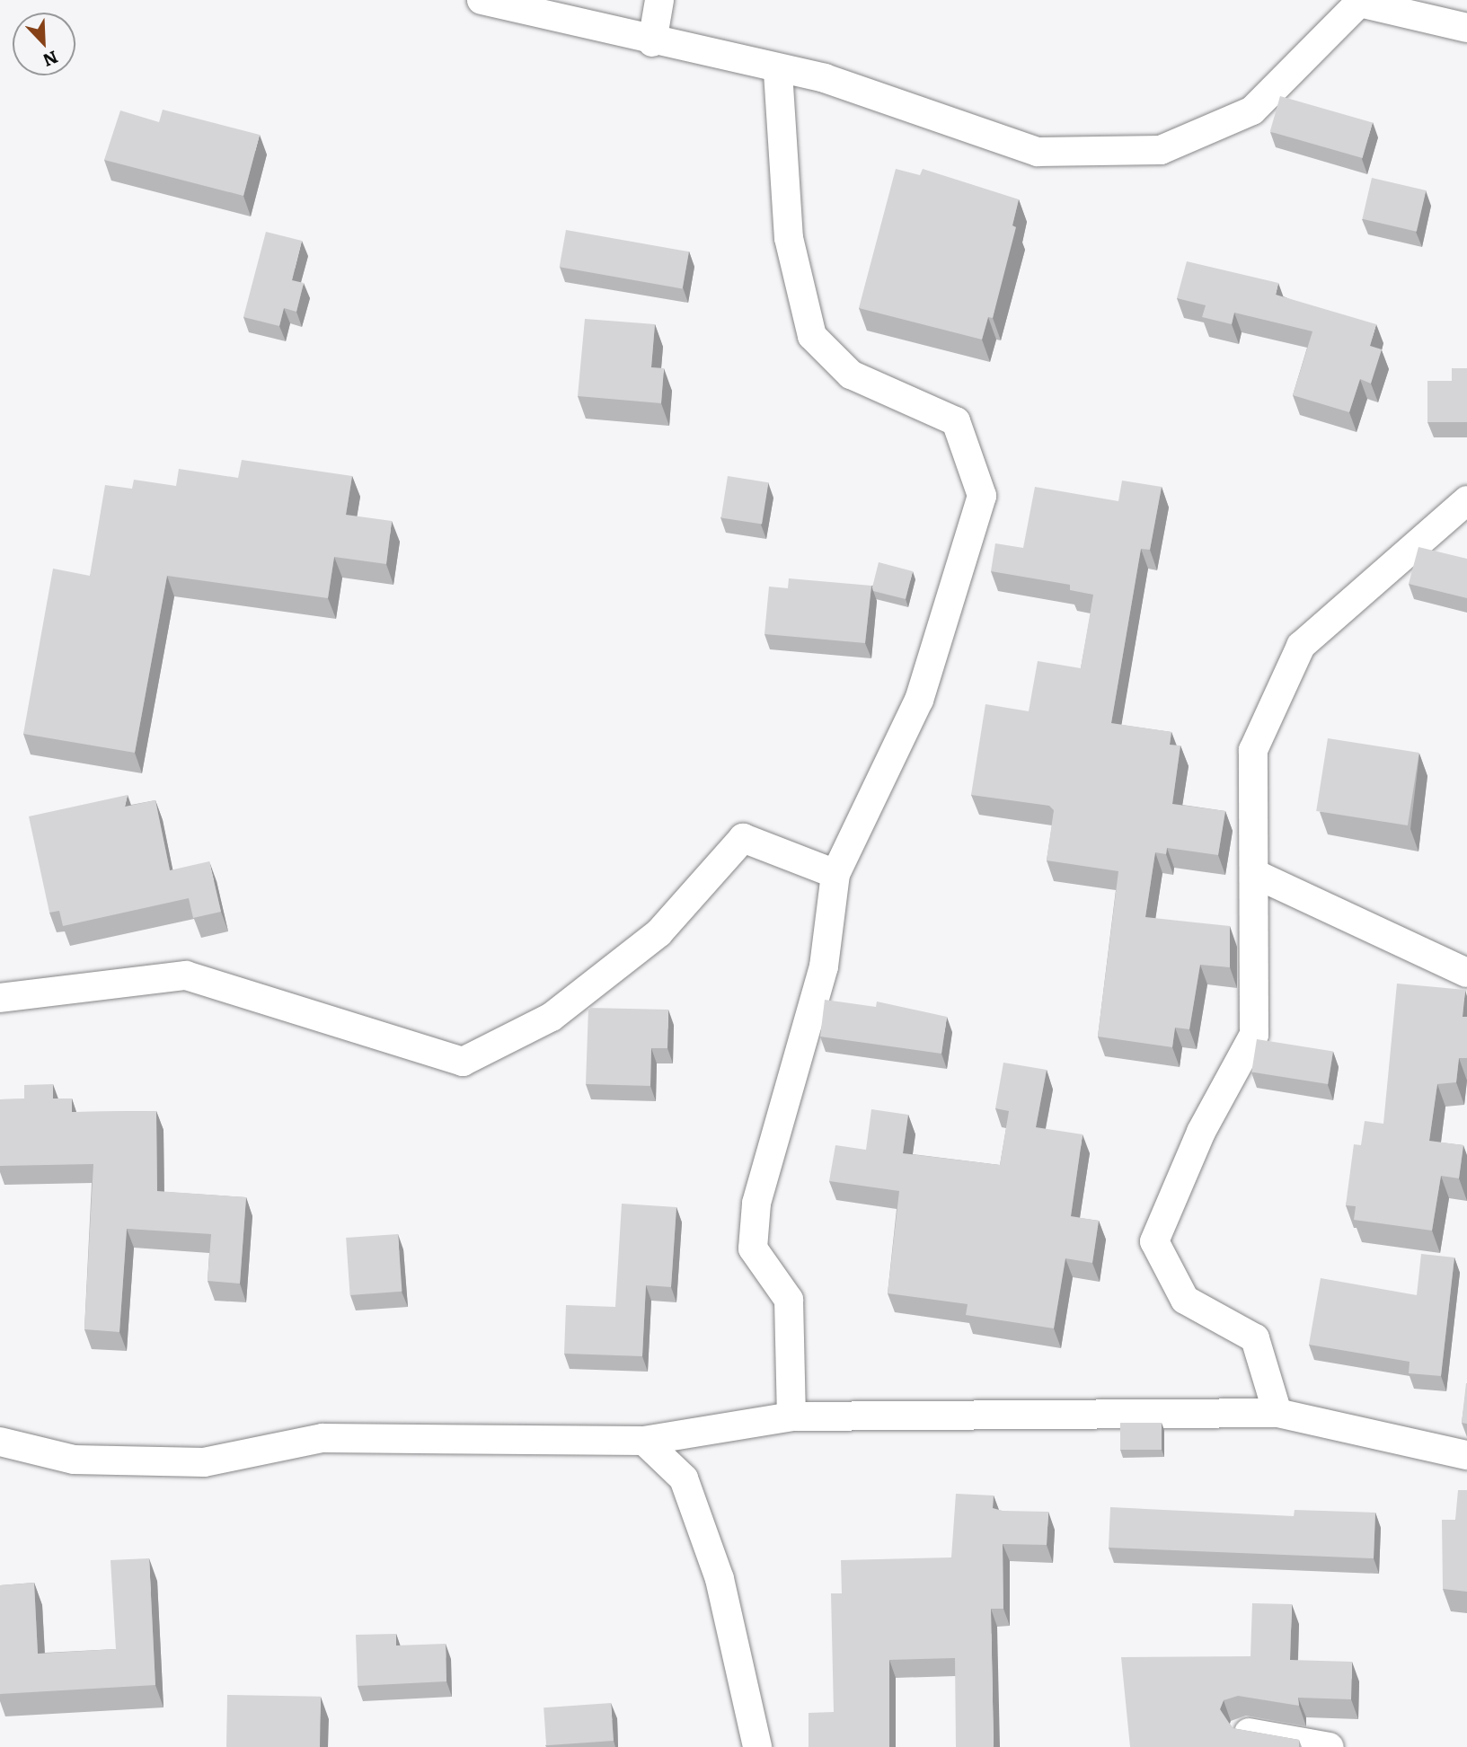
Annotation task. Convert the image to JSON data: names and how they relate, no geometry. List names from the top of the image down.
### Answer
{
  "north": "bottom right"
}
